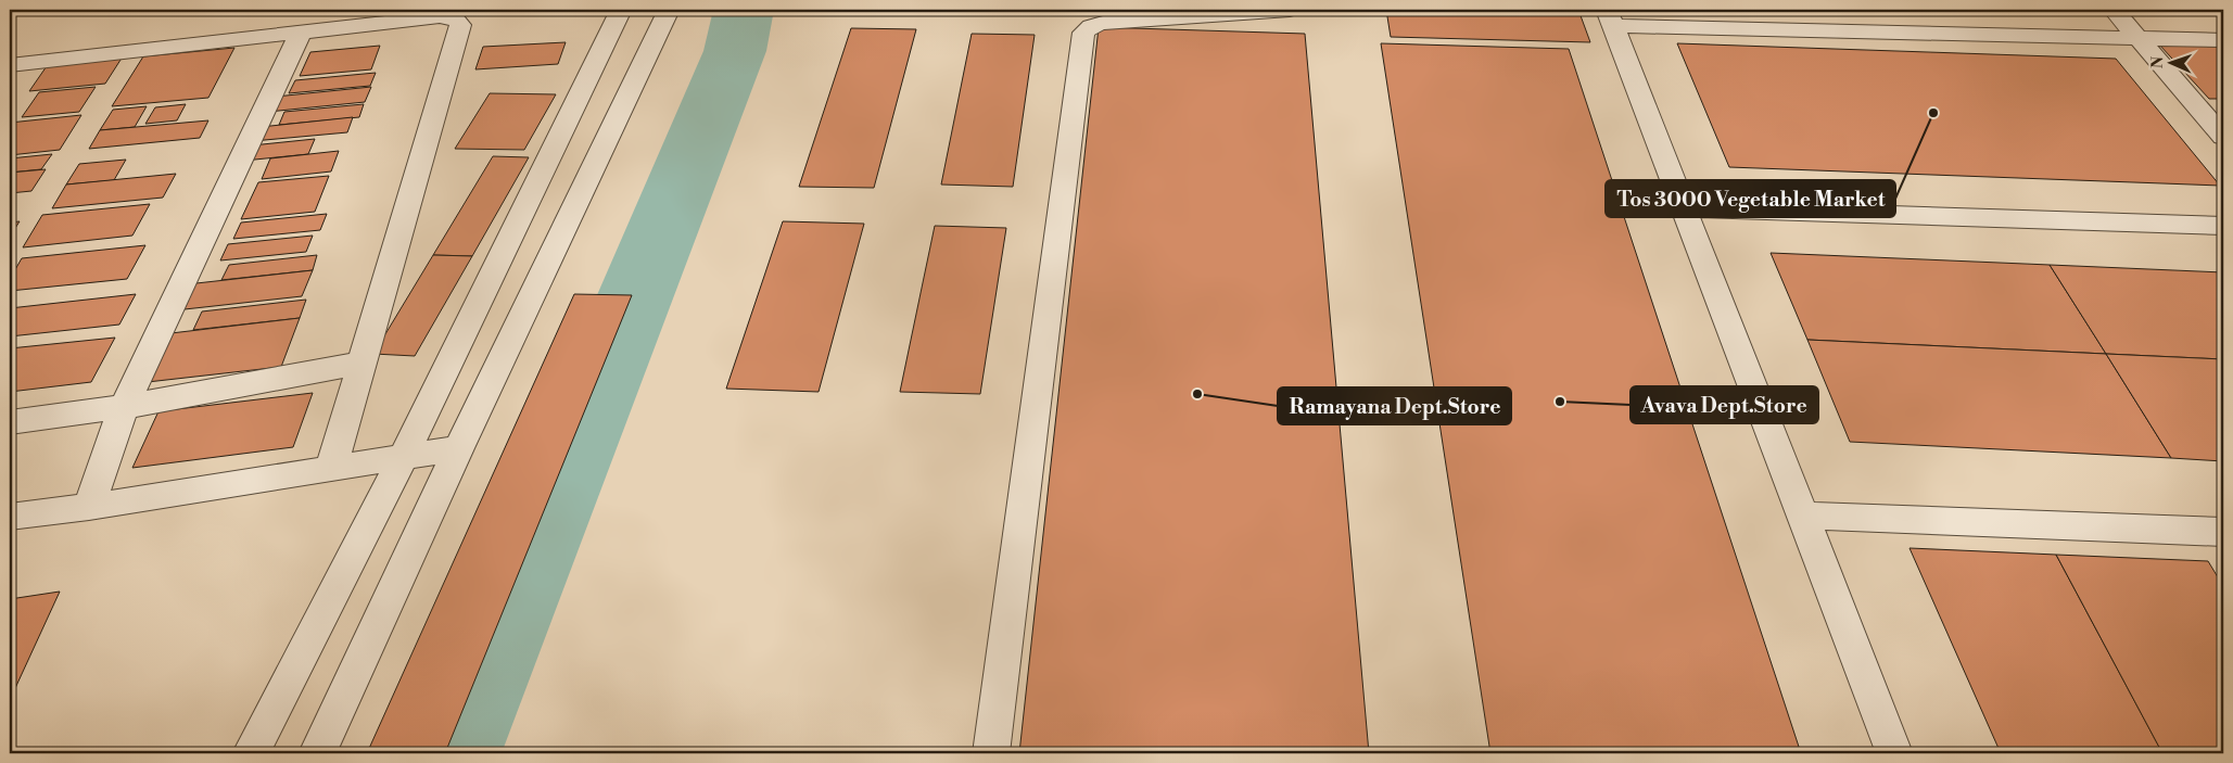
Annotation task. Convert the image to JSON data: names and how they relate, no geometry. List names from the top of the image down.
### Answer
{
  "places": ["Tos 3000 Vegetable Market", "Ramayana Dept.Store", "Avava Dept.Store"],
  "north": "left"
}
